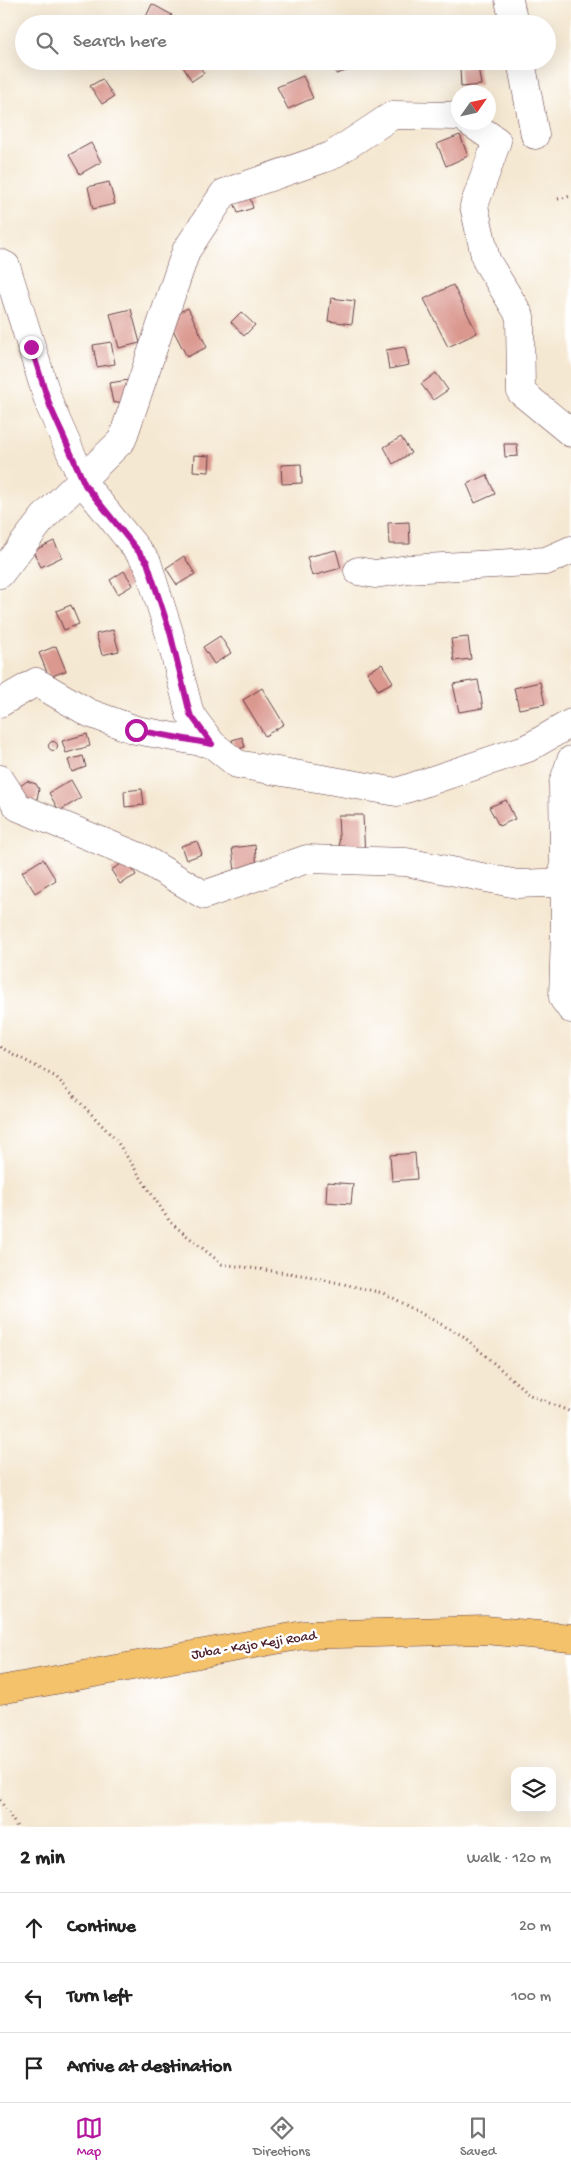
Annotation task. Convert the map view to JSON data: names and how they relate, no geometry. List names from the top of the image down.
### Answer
{
  "streets": {
    "main road": ["Juba - Kajo Keji Road"]
  },
  "north": "top right",
  "page": {
    "search": "Search here",
    "heading": ["2 min", "Walk · 120 m"],
    "list": [
      ["Continue", "20 m"],
      ["Turn left", "100 m"],
      "Arrive at destination"
    ],
    "nav": ["Map", "Directions", "Saved"]
  }
}
